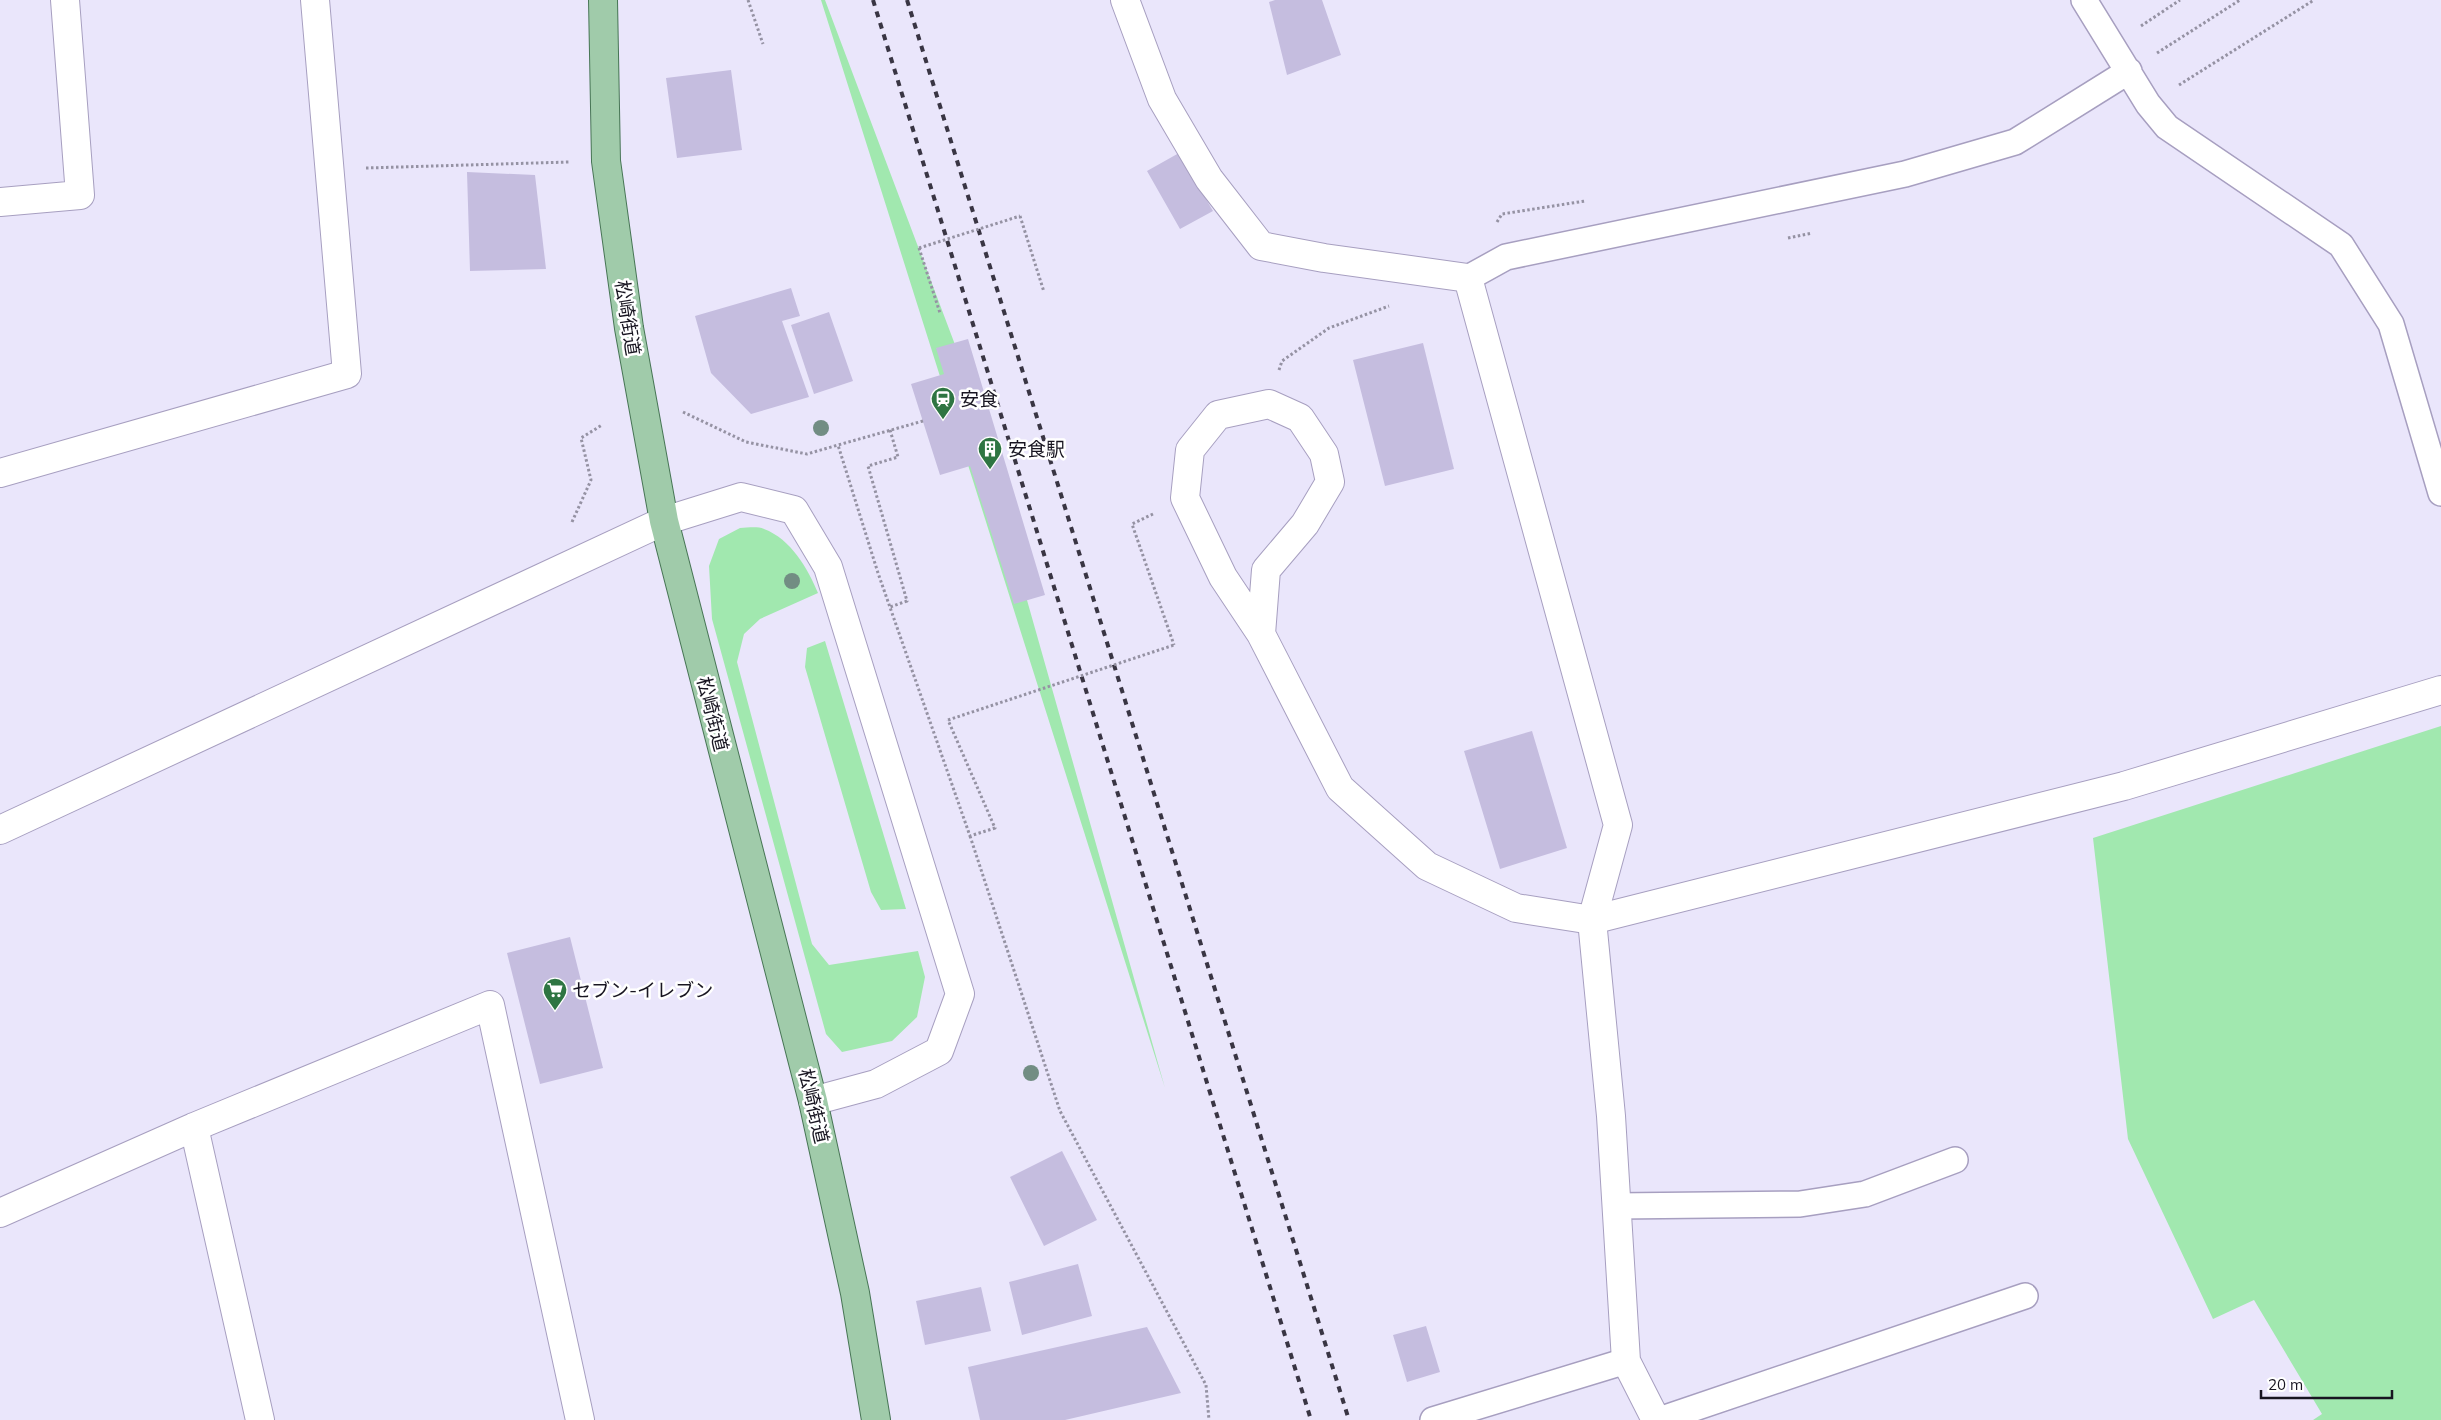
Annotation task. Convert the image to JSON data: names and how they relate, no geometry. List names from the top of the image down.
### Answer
{
  "streets": {
    "main road": ["松崎街道"]
  },
  "places": {
    "station": ["安食"],
    "building": ["安食駅"],
    "supermarket": ["セブン-イレブン"]
  },
  "scale_bar": "20 m"
}
